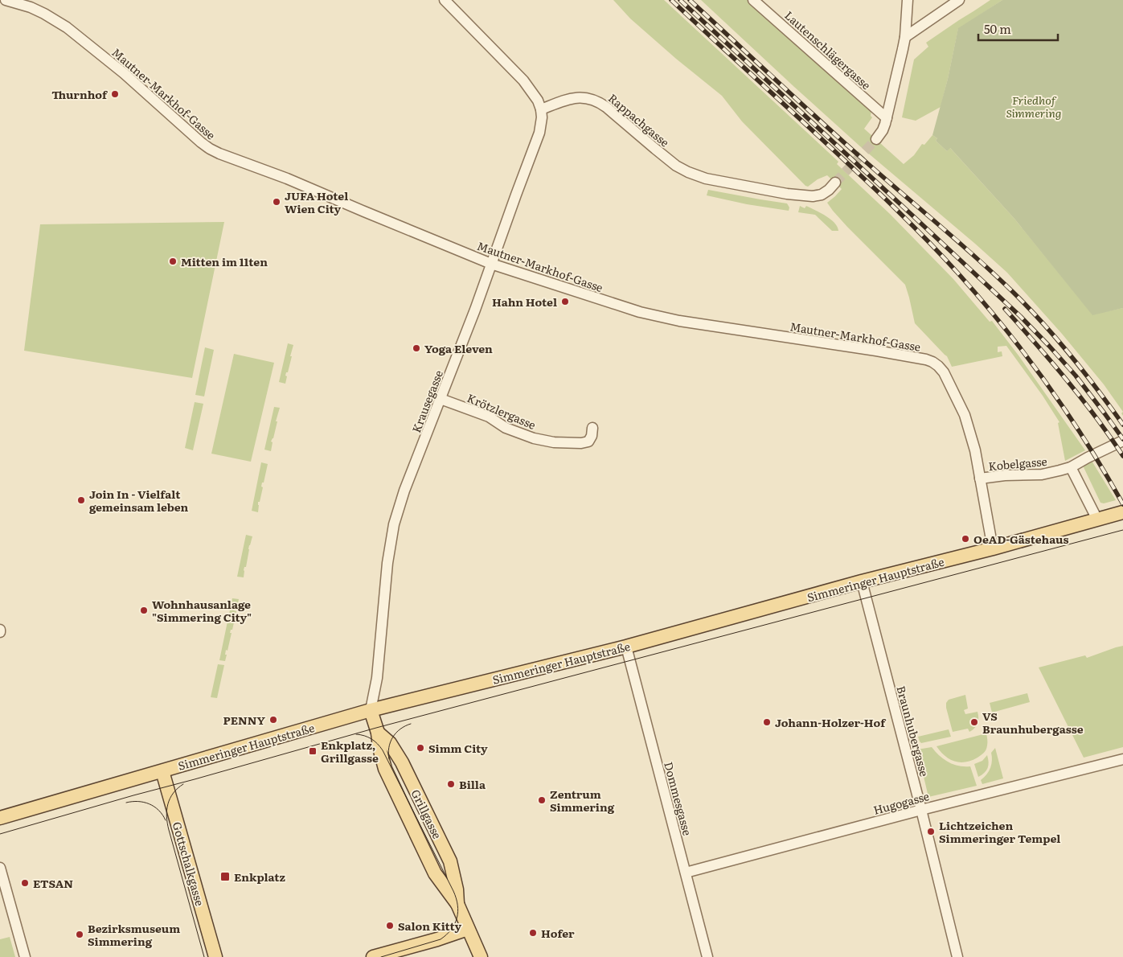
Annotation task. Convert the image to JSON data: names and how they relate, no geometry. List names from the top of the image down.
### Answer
{
  "streets": {
    "main road": ["Simmeringer Hauptstraße", "Grillgasse", "Gottschalkgasse"],
    "street": [
      "Lautenschlägergasse",
      "Mautner-Markhof-Gasse",
      "Rappachgasse",
      "Krausegasse",
      "Krötzlergasse",
      "Kobelgasse",
      "Braunhubergasse",
      "Dommesgasse",
      "Hugogasse"
    ]
  },
  "crossings": [
    ["Mautner-Markhof-Gasse", "Krausegasse"],
    ["Mautner-Markhof-Gasse", "Kobelgasse"],
    ["Mautner-Markhof-Gasse", "Simmeringer Hauptstraße"],
    ["Rappachgasse", "Krausegasse"],
    ["Krausegasse", "Krötzlergasse"],
    ["Krausegasse", "Simmeringer Hauptstraße"],
    ["Krausegasse", "Grillgasse"],
    ["Simmeringer Hauptstraße", "Braunhubergasse"],
    ["Simmeringer Hauptstraße", "Dommesgasse"],
    ["Simmeringer Hauptstraße", "Grillgasse"],
    ["Simmeringer Hauptstraße", "Gottschalkgasse"],
    ["Braunhubergasse", "Hugogasse"],
    ["Dommesgasse", "Hugogasse"]
  ],
  "parks": ["Friedhof Simmering"],
  "places": {
    "other": [
      "Thurnhof",
      "JUFA Hotel Wien City",
      "Mitten im 11ten",
      "Hahn Hotel",
      "Yoga Eleven",
      "Join In - Vielfalt gemeinsam leben",
      "OeAD-Gästehaus",
      "Wohnhausanlage \"Simmering City\"",
      "PENNY",
      "Johann-Holzer-Hof",
      "VS Braunhubergasse",
      "Simm City",
      "Billa",
      "Zentrum Simmering",
      "Lichtzeichen Simmeringer Tempel",
      "ETSAN",
      "Salon Kitty",
      "Hofer",
      "Bezirksmuseum Simmering"
    ],
    "transit": ["Enkplatz, Grillgasse", "Enkplatz"]
  },
  "scale_bar": "50 m"
}
